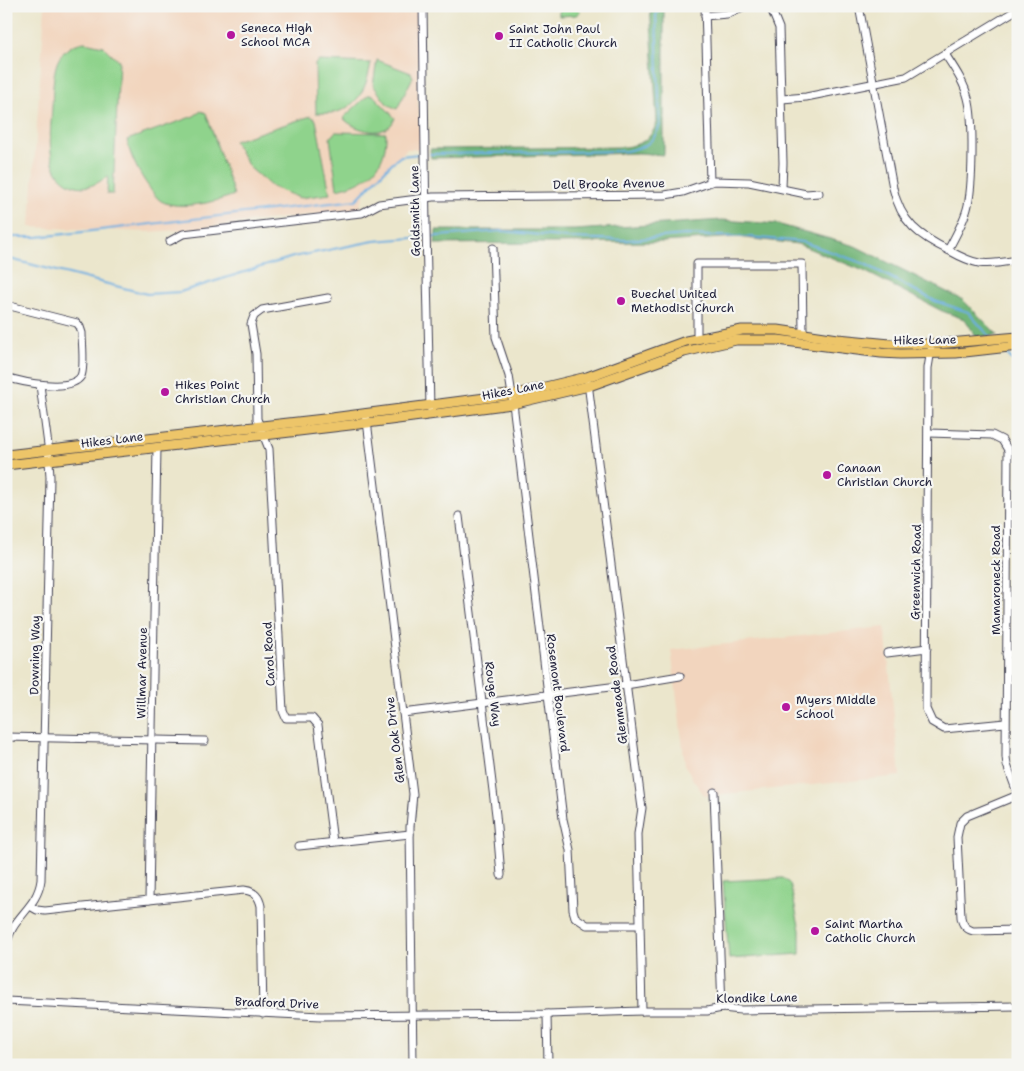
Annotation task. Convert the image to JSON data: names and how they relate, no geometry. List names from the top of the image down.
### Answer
{
  "streets": {
    "main road": ["Hikes Lane"],
    "street": [
      "Dell Brooke Avenue",
      "Goldsmith Lane",
      "Greenwich Road",
      "Mamaroneck Road",
      "Carol Road",
      "Downing Way",
      "Willmar Avenue",
      "Rosemont Boulevard",
      "Rouge Way",
      "Glenmeade Road",
      "Glen Oak Drive",
      "Klondike Lane",
      "Bradford Drive"
    ]
  },
  "crossings": [
    ["Dell Brooke Avenue", "Goldsmith Lane"],
    ["Goldsmith Lane", "Hikes Lane"],
    ["Hikes Lane", "Greenwich Road"],
    ["Hikes Lane", "Carol Road"],
    ["Hikes Lane", "Downing Way"],
    ["Hikes Lane", "Willmar Avenue"],
    ["Hikes Lane", "Rosemont Boulevard"],
    ["Hikes Lane", "Glenmeade Road"],
    ["Hikes Lane", "Glen Oak Drive"],
    ["Greenwich Road", "Mamaroneck Road"],
    ["Rosemont Boulevard", "Glenmeade Road"],
    ["Glenmeade Road", "Klondike Lane"],
    ["Glen Oak Drive", "Bradford Drive"],
    ["Klondike Lane", "Bradford Drive"]
  ],
  "places": [
    "Seneca High School MCA",
    "Saint John Paul II Catholic Church",
    "Buechel United Methodist Church",
    "Hikes Point Christian Church",
    "Canaan Christian Church",
    "Myers Middle School",
    "Saint Martha Catholic Church"
  ]
}
